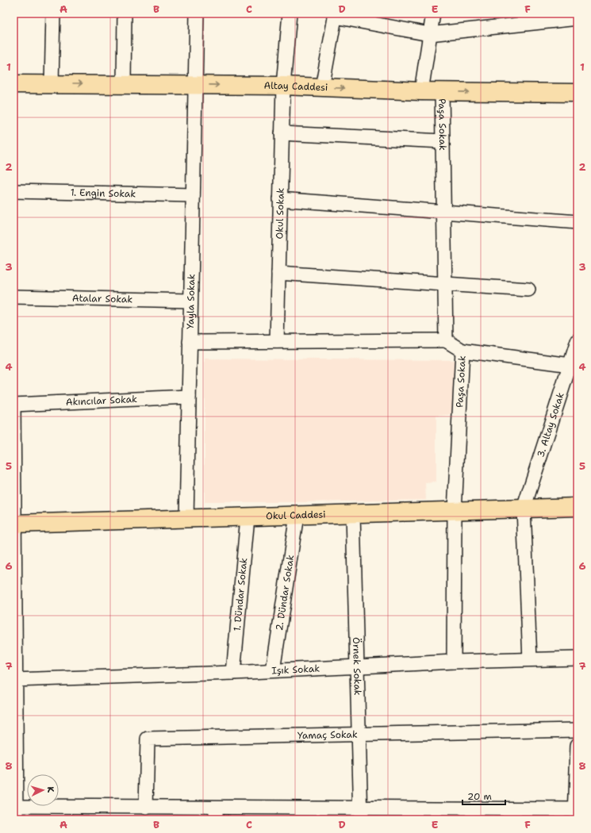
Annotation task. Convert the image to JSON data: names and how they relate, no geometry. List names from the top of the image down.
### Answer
{
  "streets": {
    "main road": ["Altay Caddesi", "Okul Caddesi"],
    "street": [
      "Paşa Sokak",
      "1. Engin Sokak",
      "Okul Sokak",
      "Atalar Sokak",
      "Yayla Sokak",
      "Akıncılar Sokak",
      "3. Altay Sokak",
      "2. Dündar Sokak",
      "1. Dündar Sokak",
      "Örnek Sokak",
      "Işık Sokak",
      "Yamaç Sokak"
    ]
  },
  "crossings": [
    ["Altay Caddesi", "Paşa Sokak"],
    ["Altay Caddesi", "Okul Sokak"],
    ["Altay Caddesi", "Yayla Sokak"],
    ["Paşa Sokak", "Okul Caddesi"],
    ["Paşa Sokak", "Işık Sokak"],
    ["1. Engin Sokak", "Yayla Sokak"],
    ["Atalar Sokak", "Yayla Sokak"],
    ["Yayla Sokak", "Akıncılar Sokak"],
    ["Yayla Sokak", "Okul Caddesi"],
    ["3. Altay Sokak", "Okul Caddesi"],
    ["Okul Caddesi", "2. Dündar Sokak"],
    ["Okul Caddesi", "1. Dündar Sokak"],
    ["Okul Caddesi", "Örnek Sokak"],
    ["2. Dündar Sokak", "Işık Sokak"],
    ["1. Dündar Sokak", "Işık Sokak"],
    ["Örnek Sokak", "Işık Sokak"],
    ["Örnek Sokak", "Yamaç Sokak"]
  ],
  "one_way": ["Altay Caddesi"],
  "scale_bar": "20 m",
  "north": "right",
  "grid": {
    "columns": [
      "A",
      "B",
      "C",
      "D",
      "E",
      "F"
    ],
    "rows": [
      "1",
      "2",
      "3",
      "4",
      "5",
      "6",
      "7",
      "8"
    ]
  }
}
